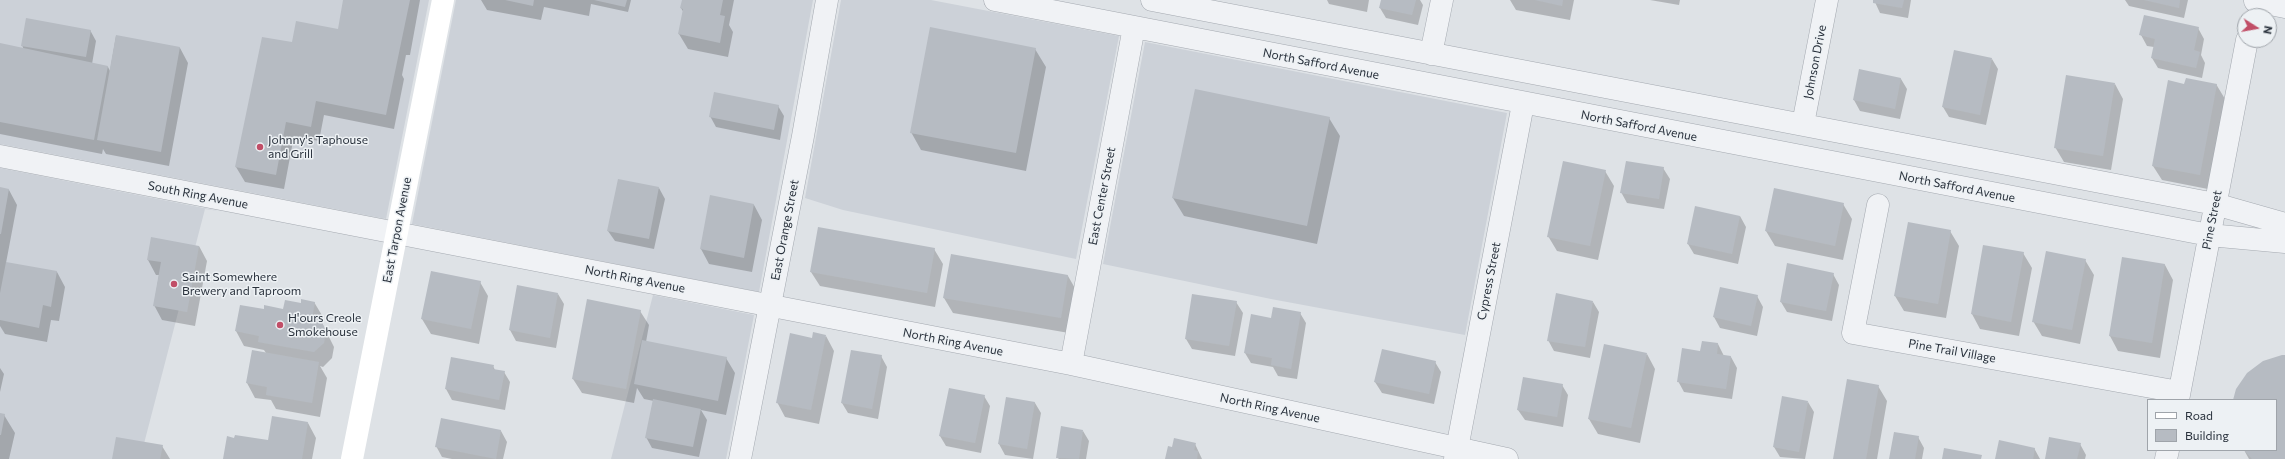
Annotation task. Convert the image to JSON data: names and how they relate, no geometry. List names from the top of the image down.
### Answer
{
  "streets": {
    "main road": ["East Tarpon Avenue"],
    "street": [
      "Johnson Drive",
      "North Safford Avenue",
      "South Ring Avenue",
      "East Center Street",
      "Pine Street",
      "East Orange Street",
      "North Ring Avenue",
      "Cypress Street",
      "Pine Trail Village"
    ]
  },
  "crossings": [
    ["North Safford Avenue", "East Center Street"],
    ["North Safford Avenue", "Pine Street"],
    ["North Safford Avenue", "Cypress Street"],
    ["South Ring Avenue", "East Tarpon Avenue"],
    ["South Ring Avenue", "North Ring Avenue"],
    ["East Center Street", "North Ring Avenue"],
    ["Pine Street", "Pine Trail Village"],
    ["East Tarpon Avenue", "North Ring Avenue"],
    ["East Orange Street", "North Ring Avenue"],
    ["North Ring Avenue", "Cypress Street"]
  ],
  "places": ["Johnny's Taphouse and Grill", "Saint Somewhere Brewery and Taproom", "H'ours Creole Smokehouse"],
  "legend": ["Road", "Building"],
  "north": "right"
}
